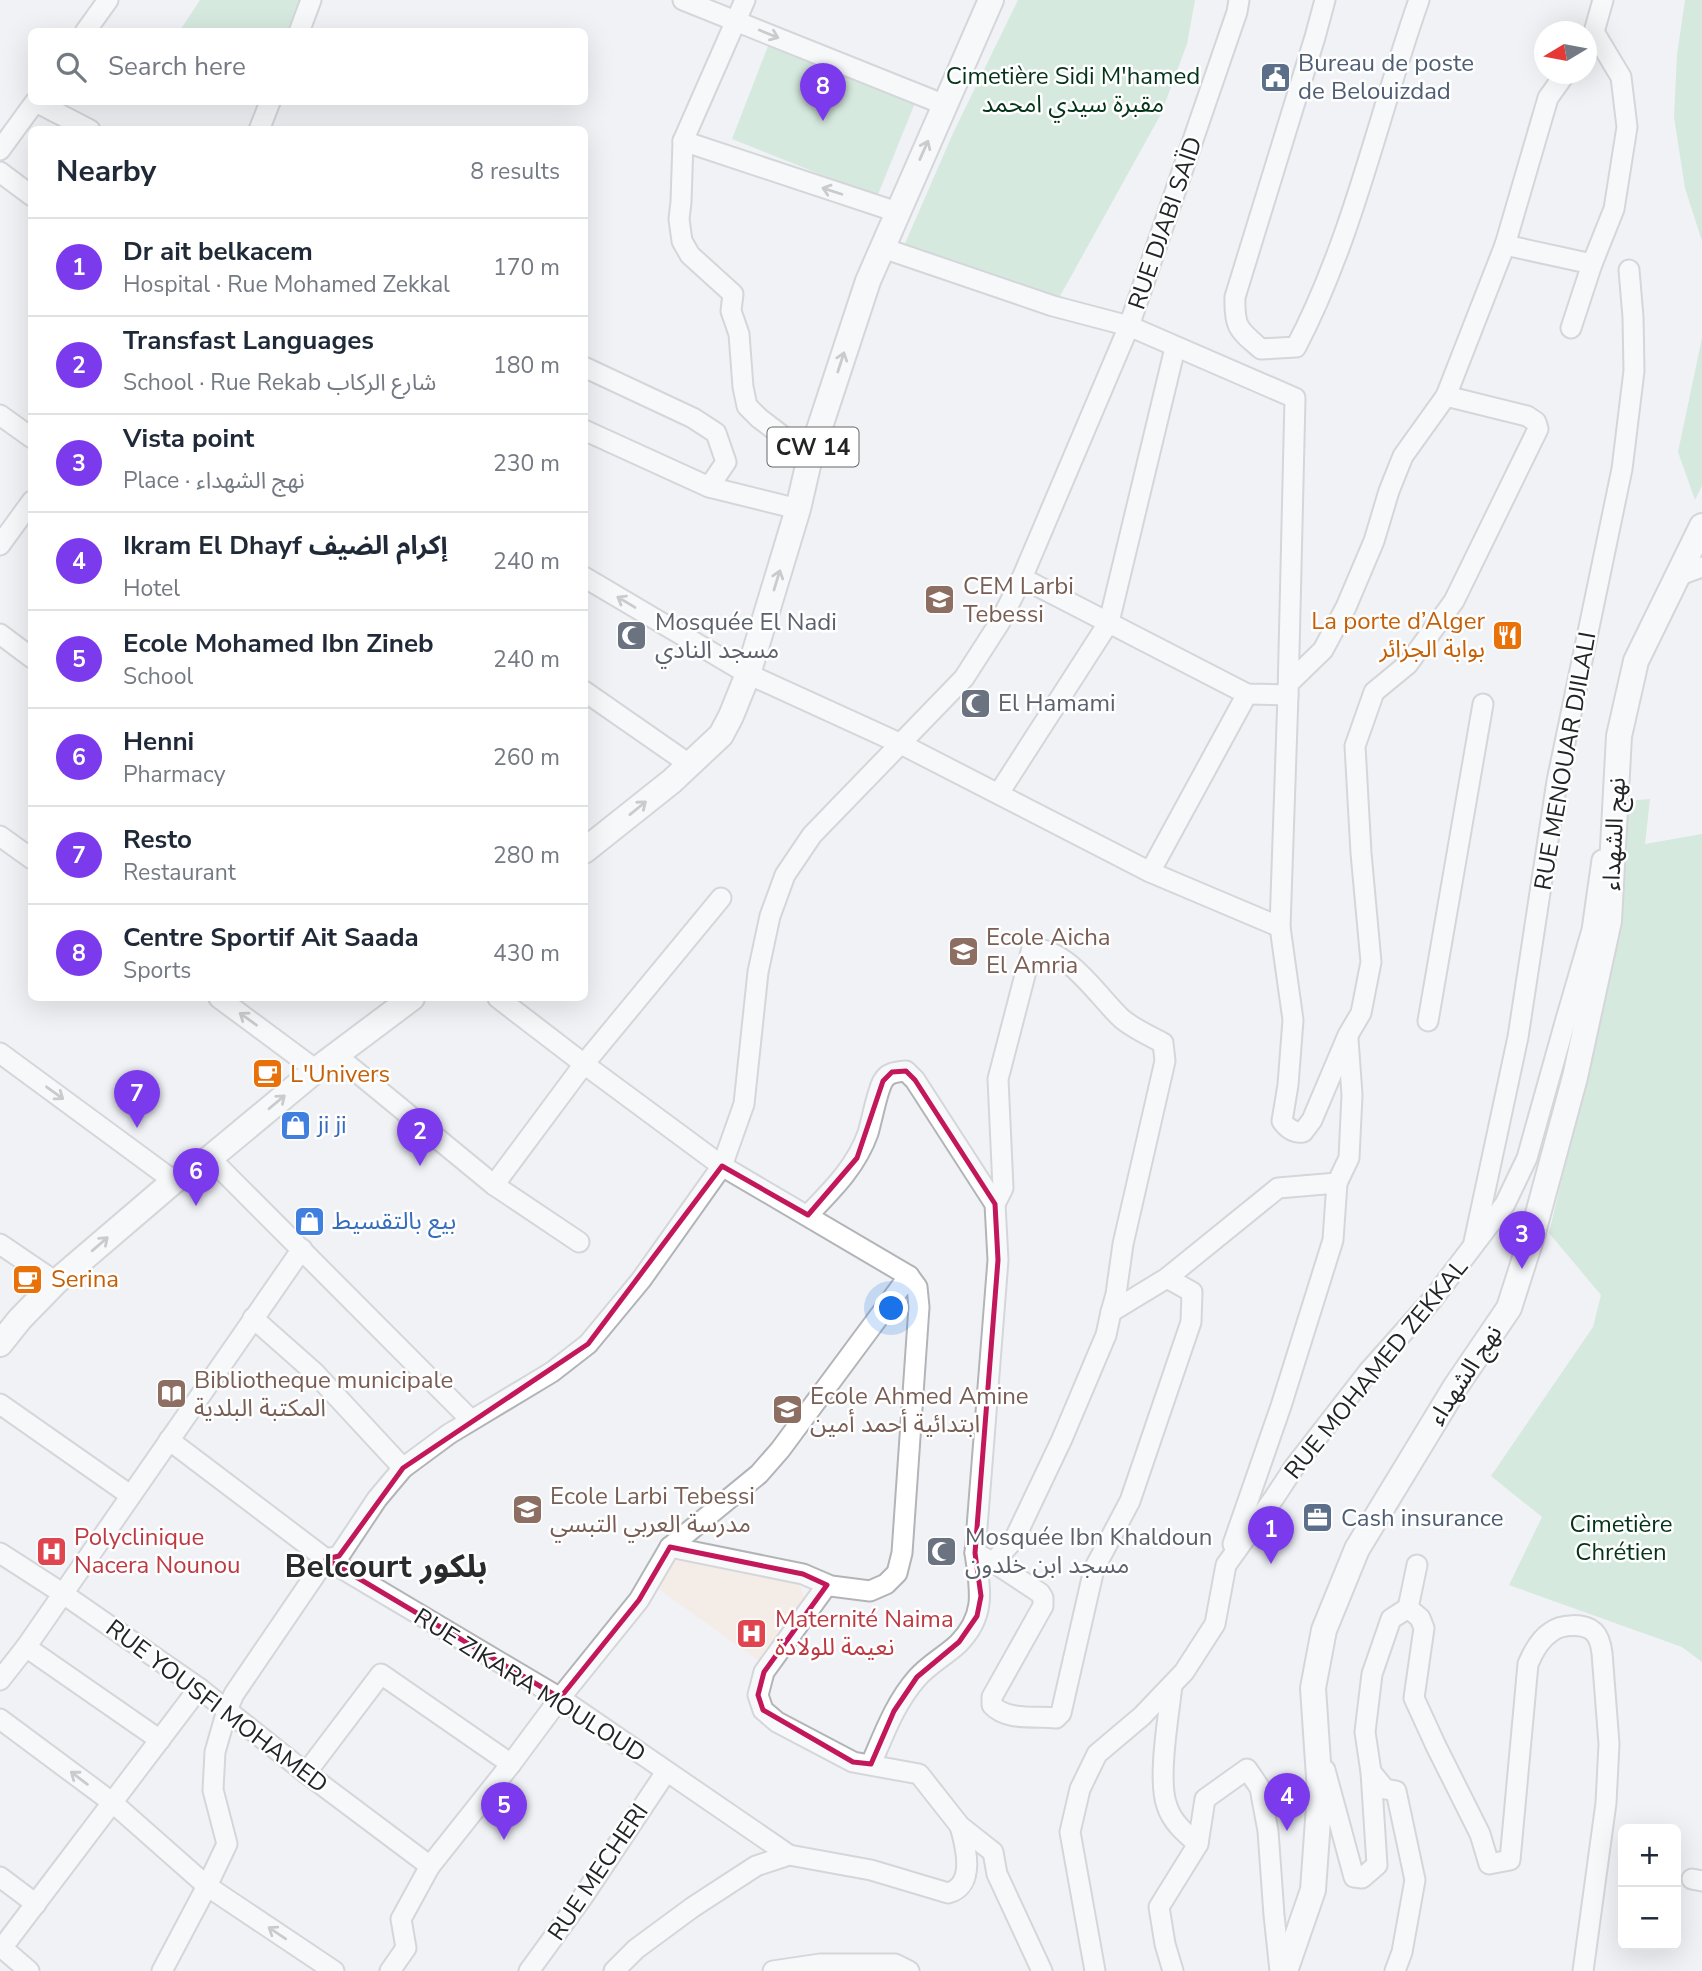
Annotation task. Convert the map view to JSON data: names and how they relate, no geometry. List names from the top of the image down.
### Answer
{
  "streets": {
    "main road": ["CW 14", "نهج الشهداء"],
    "street": [
      "RUE DJABI SAÏD",
      "RUE MENOUAR DJILALI",
      "RUE MOHAMED ZEKKAL",
      "RUE ZIKARA MOULOUD",
      "RUE YOUSFI MOHAMED",
      "RUE MECHERI"
    ]
  },
  "crossings": [
    ["RUE DJABI SAÏD", "RUE ZIKARA MOULOUD"],
    ["RUE DJABI SAÏD", "RUE YOUSFI MOHAMED"],
    ["RUE MENOUAR DJILALI", "RUE MOHAMED ZEKKAL"],
    ["نهج الشهداء", "RUE MOHAMED ZEKKAL"],
    ["RUE ZIKARA MOULOUD", "RUE MECHERI"]
  ],
  "districts": ["Belcourt بلكور"],
  "parks": ["Cimetière Sidi M'hamed مقبرة سيدي امحمد", "Cimetière Chrétien"],
  "places": {
    "public building": ["Bureau de poste de Belouizdad"],
    "school or university": [
      "CEM Larbi Tebessi",
      "Ecole Aicha El Amria",
      "Ecole Ahmed Amine ابتدائية أحمد أمين",
      "Ecole Larbi Tebessi مدرسة العربي التبسي"
    ],
    "restaurant": ["La porte d’Alger بوابة الجزائر"],
    "mosque": ["Mosquée El Nadi مسجد النادي", "El Hamami", "Mosquée Ibn Khaldoun مسجد ابن خلدون"],
    "cafe": ["L'Univers", "Serina"],
    "shop": ["ji ji", "بيع بالتقسيط"],
    "library": ["Bibliotheque municipale المكتبة البلدية"],
    "office": ["Cash insurance"],
    "hospital": ["Polyclinique Nacera Nounou", "Maternité Naima نعيمة للولادة"]
  },
  "north": "left",
  "page": {
    "search": "Search here",
    "pins": [
      "8",
      "7",
      "2",
      "6",
      "3",
      "1",
      "4",
      "5"
    ],
    "heading": ["Nearby", "8 results"],
    "list": [
      {
        "mark": "1",
        "name": "Dr ait belkacem",
        "note": "Hospital · Rue Mohamed Zekkal",
        "value": "170 m"
      },
      {
        "mark": "2",
        "name": "Transfast Languages",
        "note": "School · Rue Rekab شارع الركاب",
        "value": "180 m"
      },
      {
        "mark": "3",
        "name": "Vista point",
        "note": "Place · نهج الشهداء",
        "value": "230 m"
      },
      {
        "mark": "4",
        "name": "Ikram El Dhayf إكرام الضيف",
        "note": "Hotel",
        "value": "240 m"
      },
      {
        "mark": "5",
        "name": "Ecole Mohamed Ibn Zineb",
        "note": "School",
        "value": "240 m"
      },
      {
        "mark": "6",
        "name": "Henni",
        "note": "Pharmacy",
        "value": "260 m"
      },
      {
        "mark": "7",
        "name": "Resto",
        "note": "Restaurant",
        "value": "280 m"
      },
      {
        "mark": "8",
        "name": "Centre Sportif Ait Saada",
        "note": "Sports",
        "value": "430 m"
      }
    ],
    "map_buttons": ["+", "−"]
  }
}
